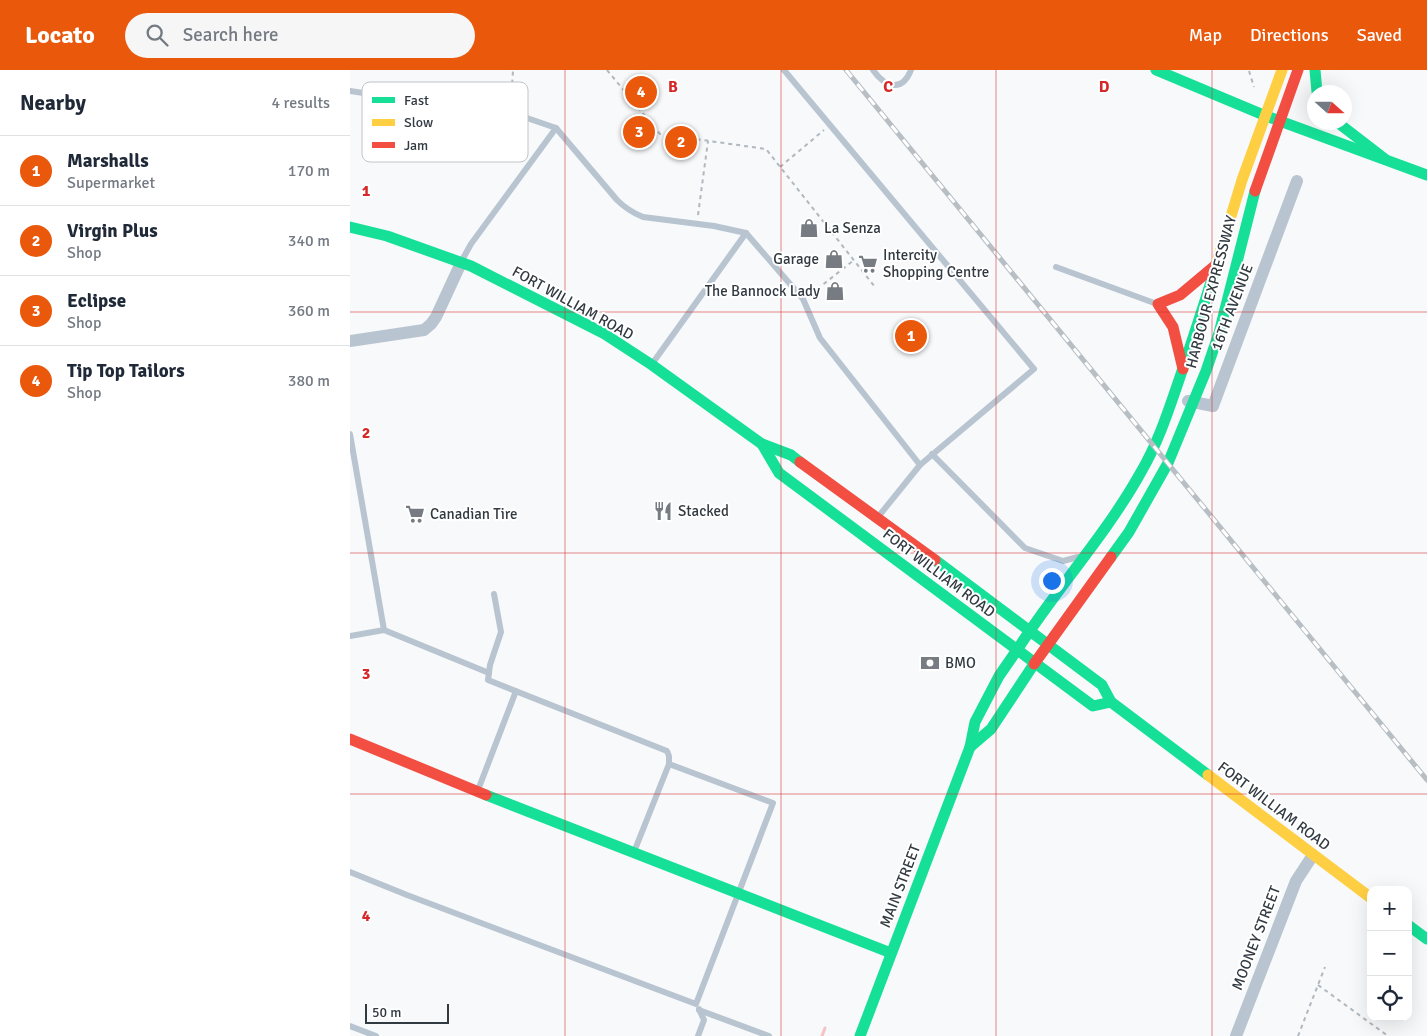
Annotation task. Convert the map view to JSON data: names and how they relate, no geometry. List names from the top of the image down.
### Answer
{
  "streets": {
    "main road": ["HARBOUR EXPRESSWAY", "FORT WILLIAM ROAD", "MAIN STREET"],
    "street": ["16TH AVENUE", "MOONEY STREET"]
  },
  "crossings": [
    ["HARBOUR EXPRESSWAY", "FORT WILLIAM ROAD"],
    ["HARBOUR EXPRESSWAY", "16TH AVENUE"],
    ["HARBOUR EXPRESSWAY", "MAIN STREET"],
    ["FORT WILLIAM ROAD", "MAIN STREET"],
    ["FORT WILLIAM ROAD", "MOONEY STREET"]
  ],
  "places": {
    "shop": ["La Senza", "Garage", "The Bannock Lady"],
    "supermarket": ["Intercity Shopping Centre", "Canadian Tire"],
    "restaurant": ["Stacked"],
    "bank": ["BMO"]
  },
  "legend": ["Fast", "Slow", "Jam"],
  "scale_bar": "50 m",
  "north": "right",
  "page": {
    "header": "Locato",
    "search": "Search here",
    "nav": ["Map", "Directions", "Saved"],
    "heading": ["Nearby", "4 results"],
    "pins": [
      "4",
      "3",
      "2",
      "1"
    ],
    "list": [
      {
        "mark": "1",
        "name": "Marshalls",
        "note": "Supermarket",
        "value": "170 m"
      },
      {
        "mark": "2",
        "name": "Virgin Plus",
        "note": "Shop",
        "value": "340 m"
      },
      {
        "mark": "3",
        "name": "Eclipse",
        "note": "Shop",
        "value": "360 m"
      },
      {
        "mark": "4",
        "name": "Tip Top Tailors",
        "note": "Shop",
        "value": "380 m"
      }
    ],
    "map_buttons": ["+", "−"],
    "scale": "50 m"
  },
  "grid": {
    "columns": ["B", "C", "D"],
    "rows": [
      "1",
      "2",
      "3",
      "4"
    ]
  }
}
